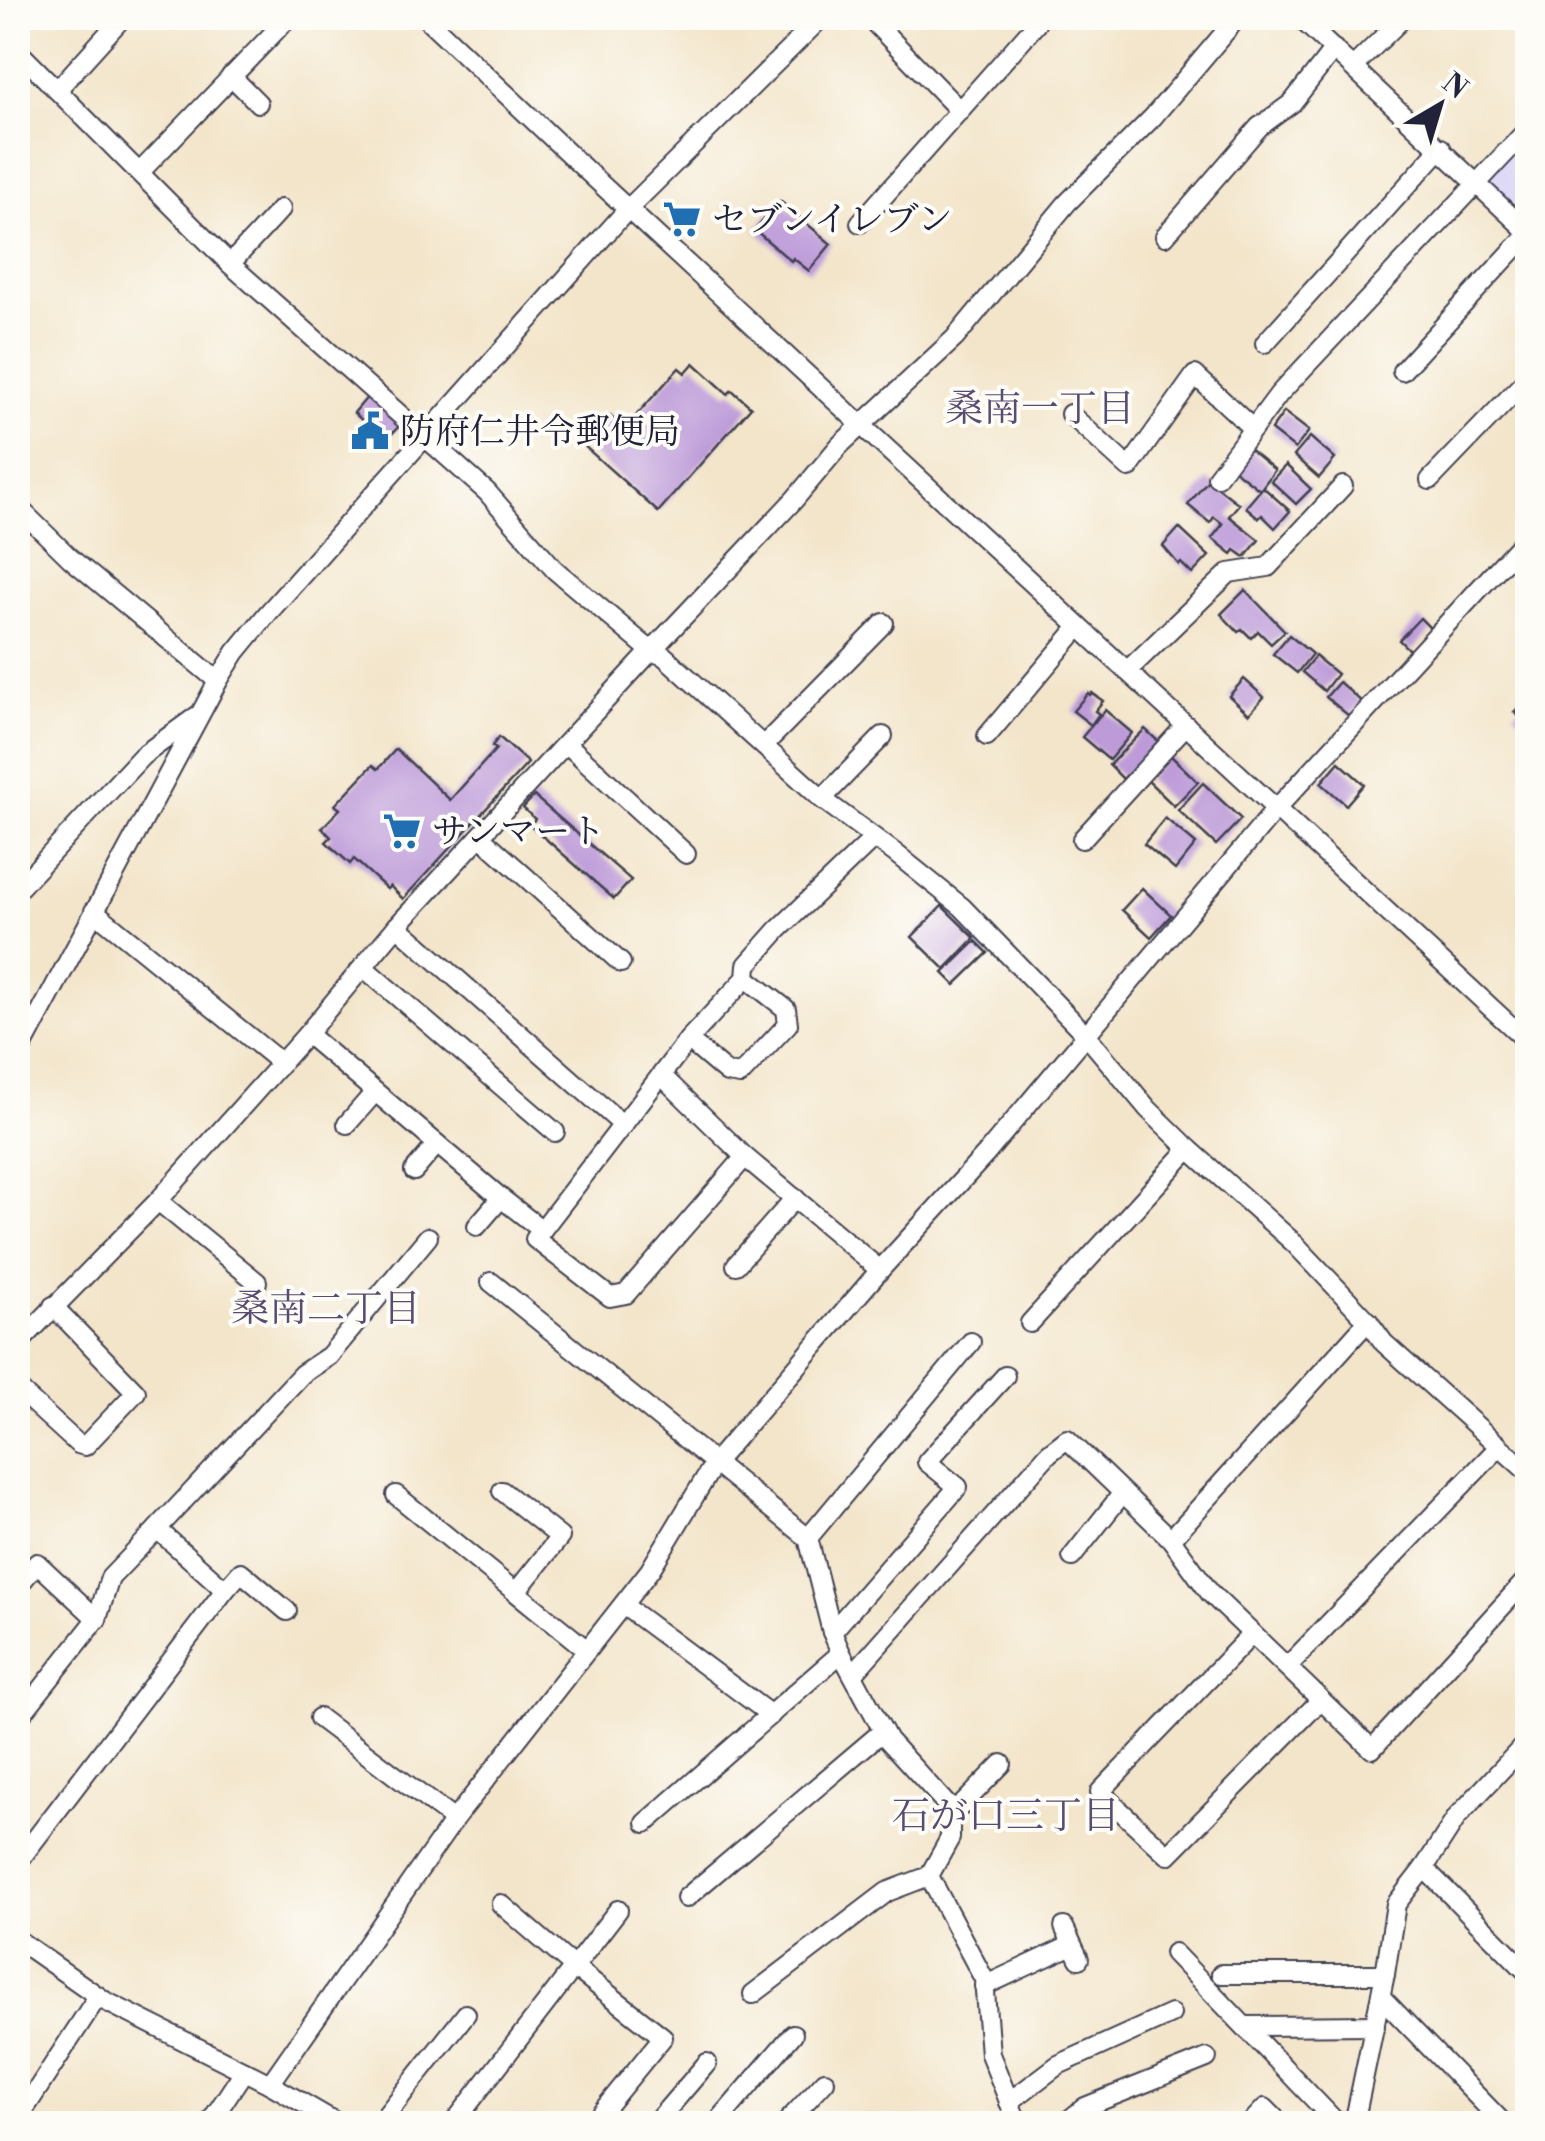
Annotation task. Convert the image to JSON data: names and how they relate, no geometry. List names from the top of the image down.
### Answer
{
  "districts": ["桑南一丁目", "桑南二丁目", "石が口三丁目"],
  "places": {
    "supermarket": ["セブンイレブン", "サンマート"],
    "public building": ["防府仁井令郵便局"]
  },
  "north": "top right"
}
